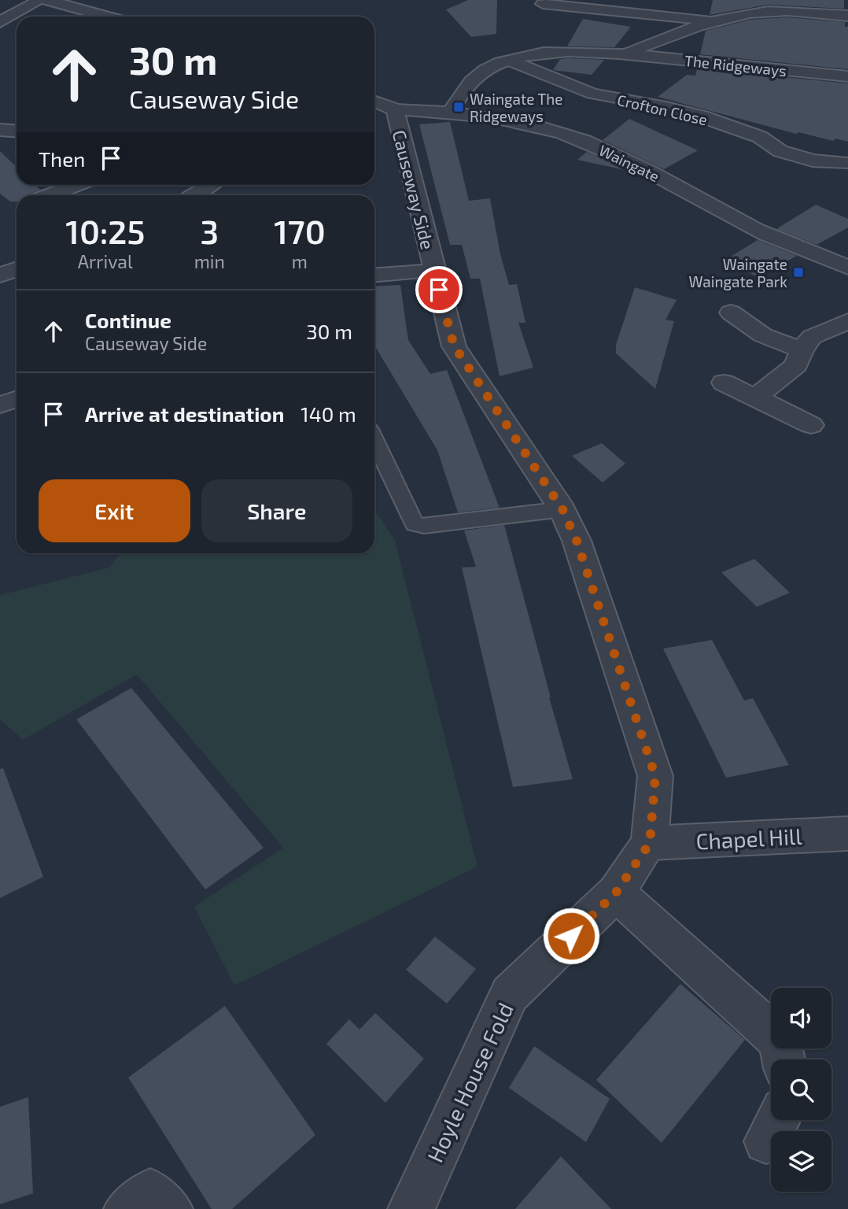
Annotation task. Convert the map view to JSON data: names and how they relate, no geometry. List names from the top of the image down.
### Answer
{
  "streets": {
    "street": [
      "The Ridgeways",
      "Crofton Close",
      "Waingate",
      "Causeway Side",
      "Chapel Hill",
      "Hoyle House Fold"
    ]
  },
  "crossings": [
    ["The Ridgeways", "Crofton Close"],
    ["The Ridgeways", "Waingate"],
    ["Waingate", "Causeway Side"],
    ["Causeway Side", "Hoyle House Fold"],
    ["Chapel Hill", "Hoyle House Fold"]
  ],
  "places": {
    "transit": ["Waingate The Ridgeways", "Waingate Waingate Park"]
  },
  "page": {
    "turn": ["30 m", "Causeway Side"],
    "then": "Then",
    "eta": [
      "10:25",
      "Arrival",
      "3",
      "min",
      "170",
      "m"
    ],
    "list": [
      {
        "name": "Continue",
        "note": "Causeway Side",
        "value": "30 m"
      },
      {
        "name": "Arrive at destination",
        "value": "140 m"
      }
    ],
    "buttons": ["Exit", "Share"]
  }
}
